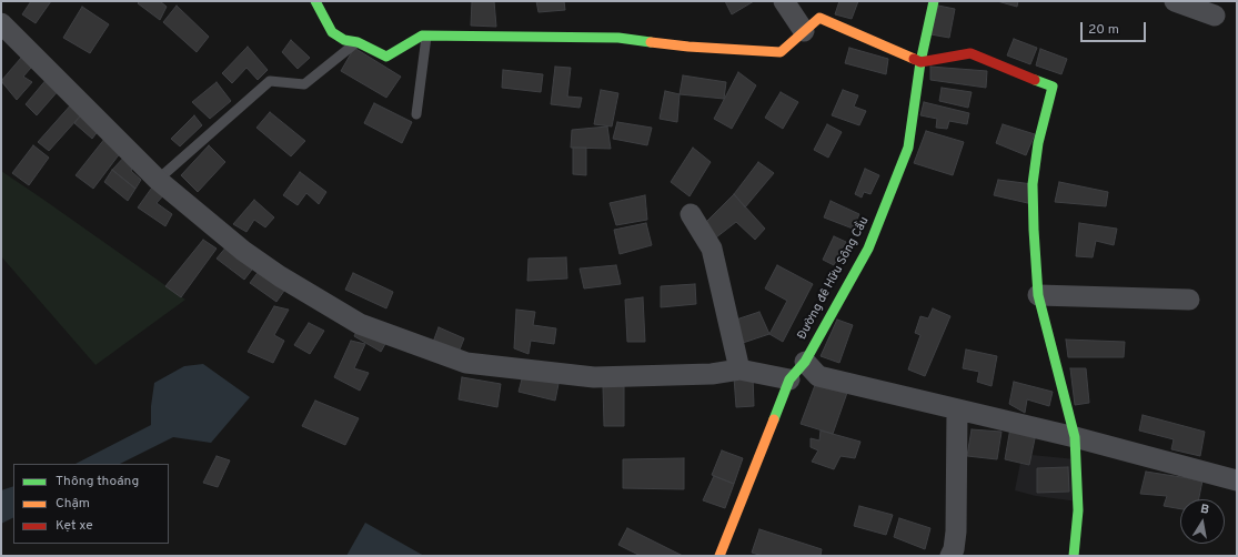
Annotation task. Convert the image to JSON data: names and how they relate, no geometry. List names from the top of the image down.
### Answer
{
  "streets": {
    "street": ["Đường đê Hữu Sông Cầu"]
  },
  "legend": ["Thông thoáng", "Chậm", "Kẹt xe"],
  "scale_bar": "20 m",
  "north": "top"
}
